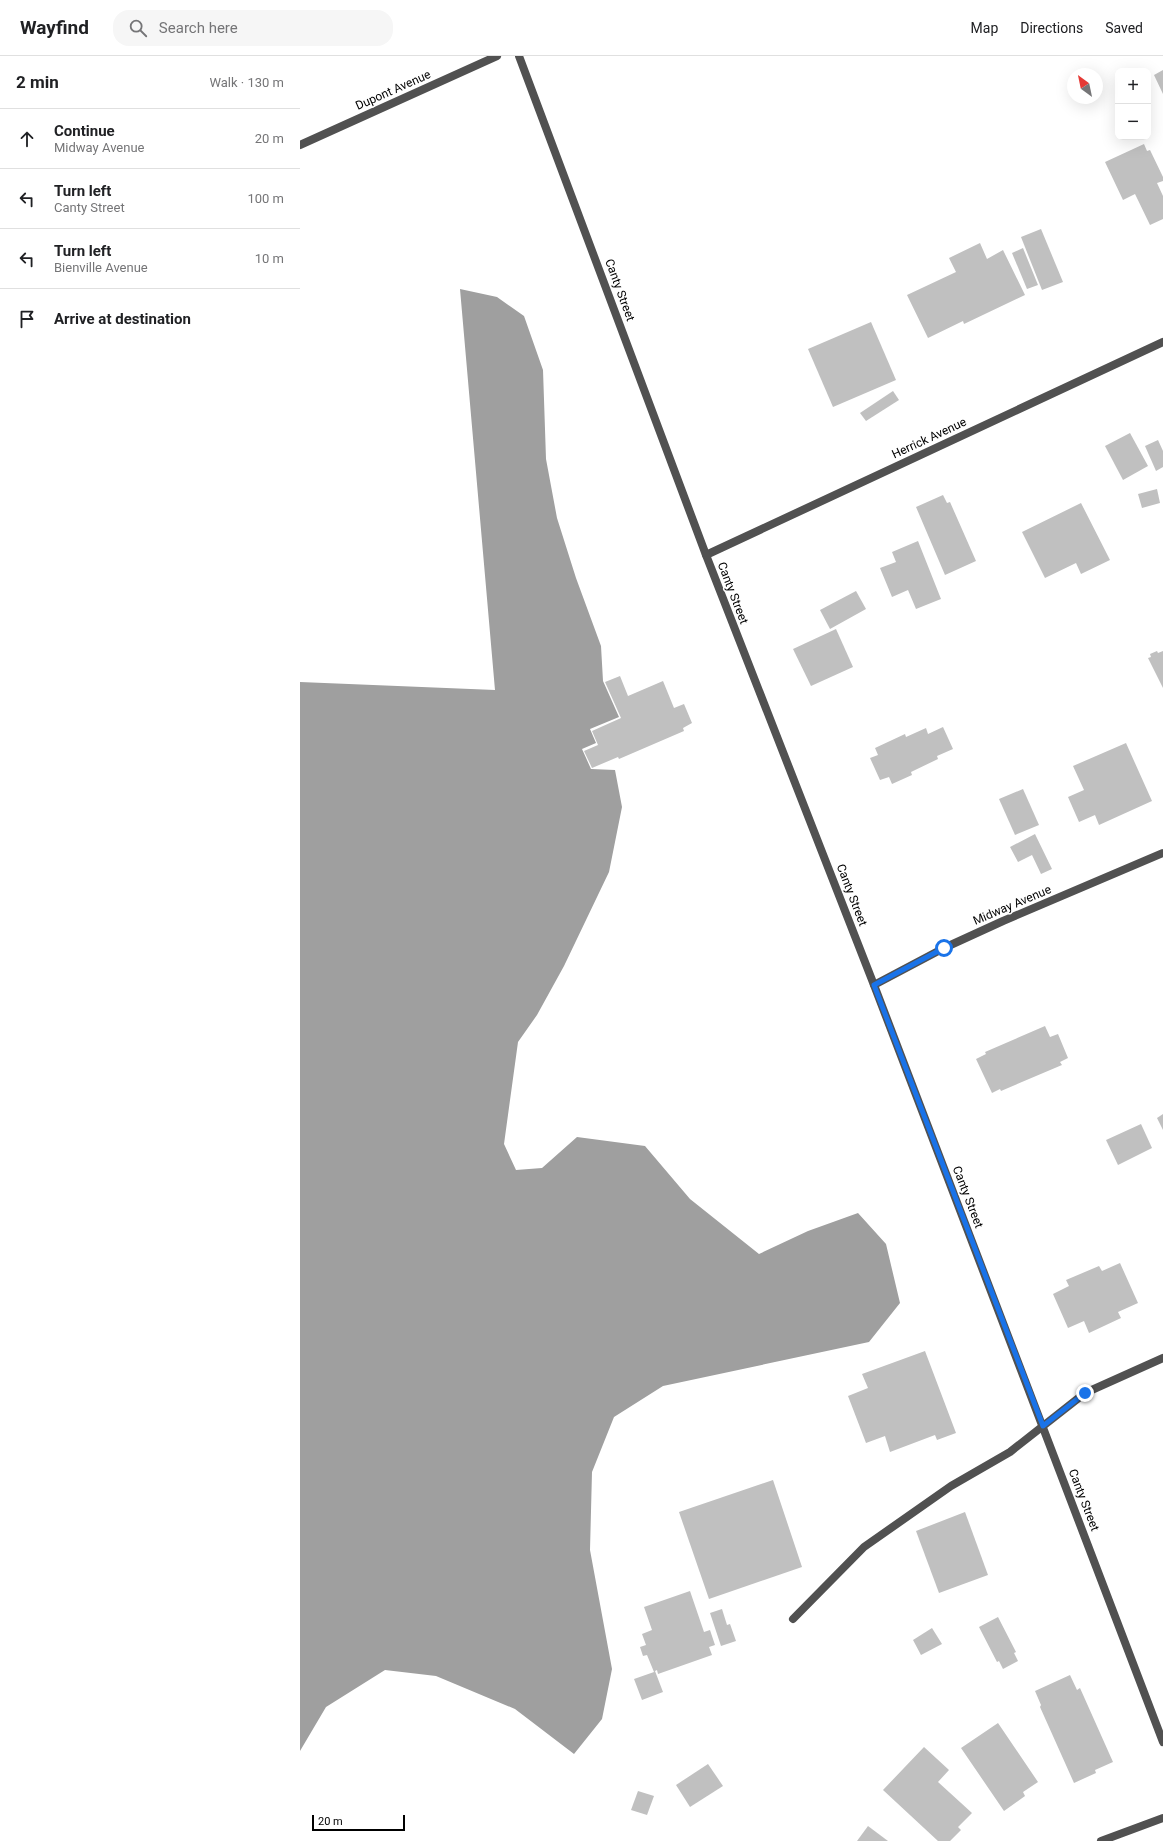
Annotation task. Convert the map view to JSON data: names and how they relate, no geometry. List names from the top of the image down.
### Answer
{
  "streets": {
    "street": [
      "Dupont Avenue",
      "Canty Street",
      "Herrick Avenue",
      "Midway Avenue"
    ]
  },
  "crossings": [
    ["Canty Street", "Herrick Avenue"],
    ["Canty Street", "Midway Avenue"]
  ],
  "scale_bar": "20 m",
  "north": "top left",
  "page": {
    "header": "Wayfind",
    "search": "Search here",
    "nav": ["Map", "Directions", "Saved"],
    "heading": ["2 min", "Walk · 130 m"],
    "map_buttons": ["+", "−"],
    "list": [
      ["Continue", "Midway Avenue", "20 m"],
      ["Turn left", "Canty Street", "100 m"],
      ["Turn left", "Bienville Avenue", "10 m"],
      "Arrive at destination"
    ],
    "scale": "20 m"
  }
}
